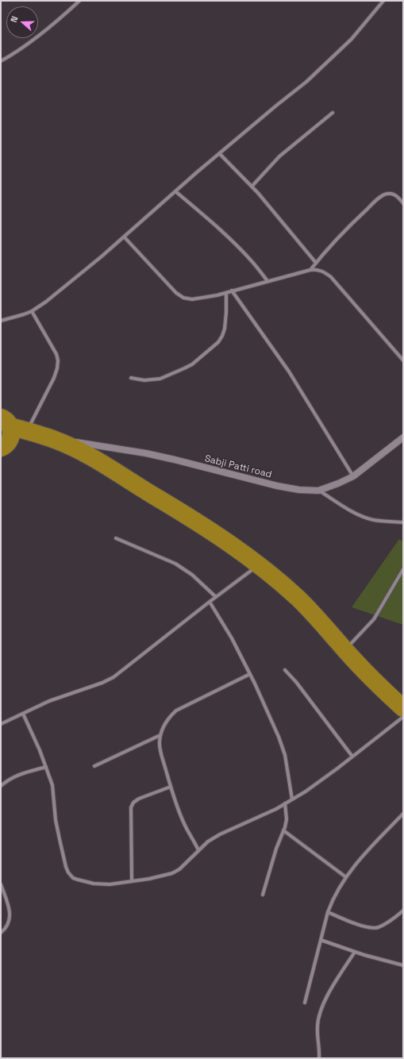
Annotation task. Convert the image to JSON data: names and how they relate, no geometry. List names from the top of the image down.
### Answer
{
  "streets": {
    "main road": ["Sabji Patti road"]
  },
  "north": "left"
}
